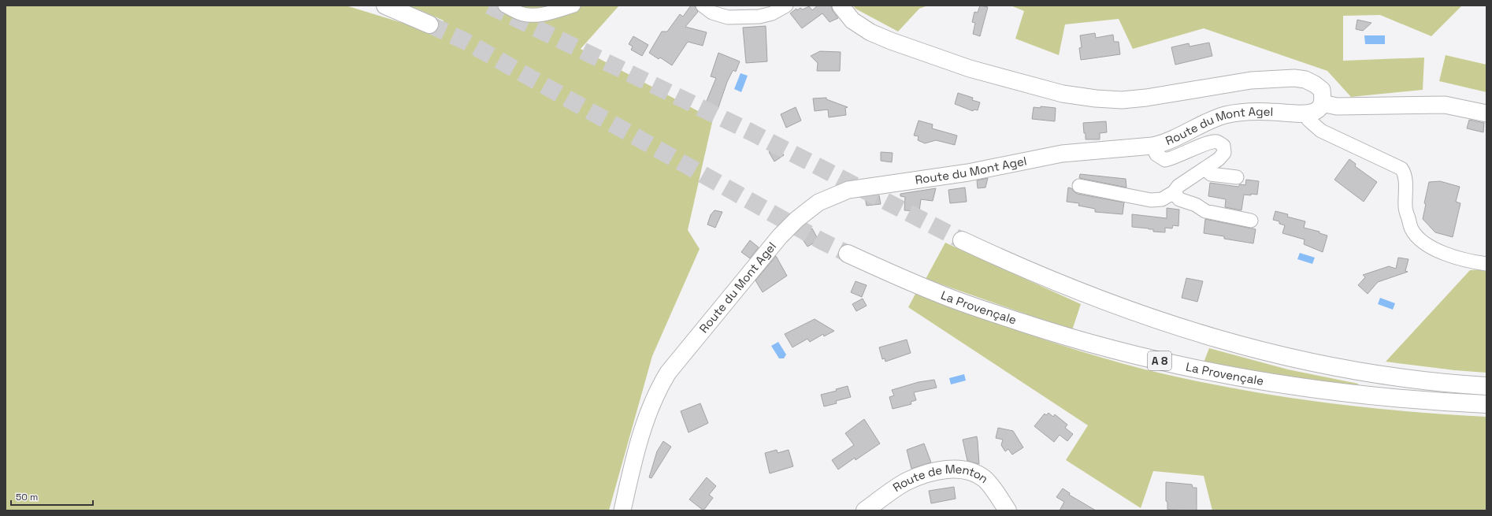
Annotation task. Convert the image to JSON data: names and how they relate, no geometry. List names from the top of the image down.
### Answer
{
  "streets": {
    "main road": ["La Provençale", "A 8", "Route de Menton"],
    "street": ["Route du Mont Agel"]
  },
  "scale_bar": "50 m"
}
